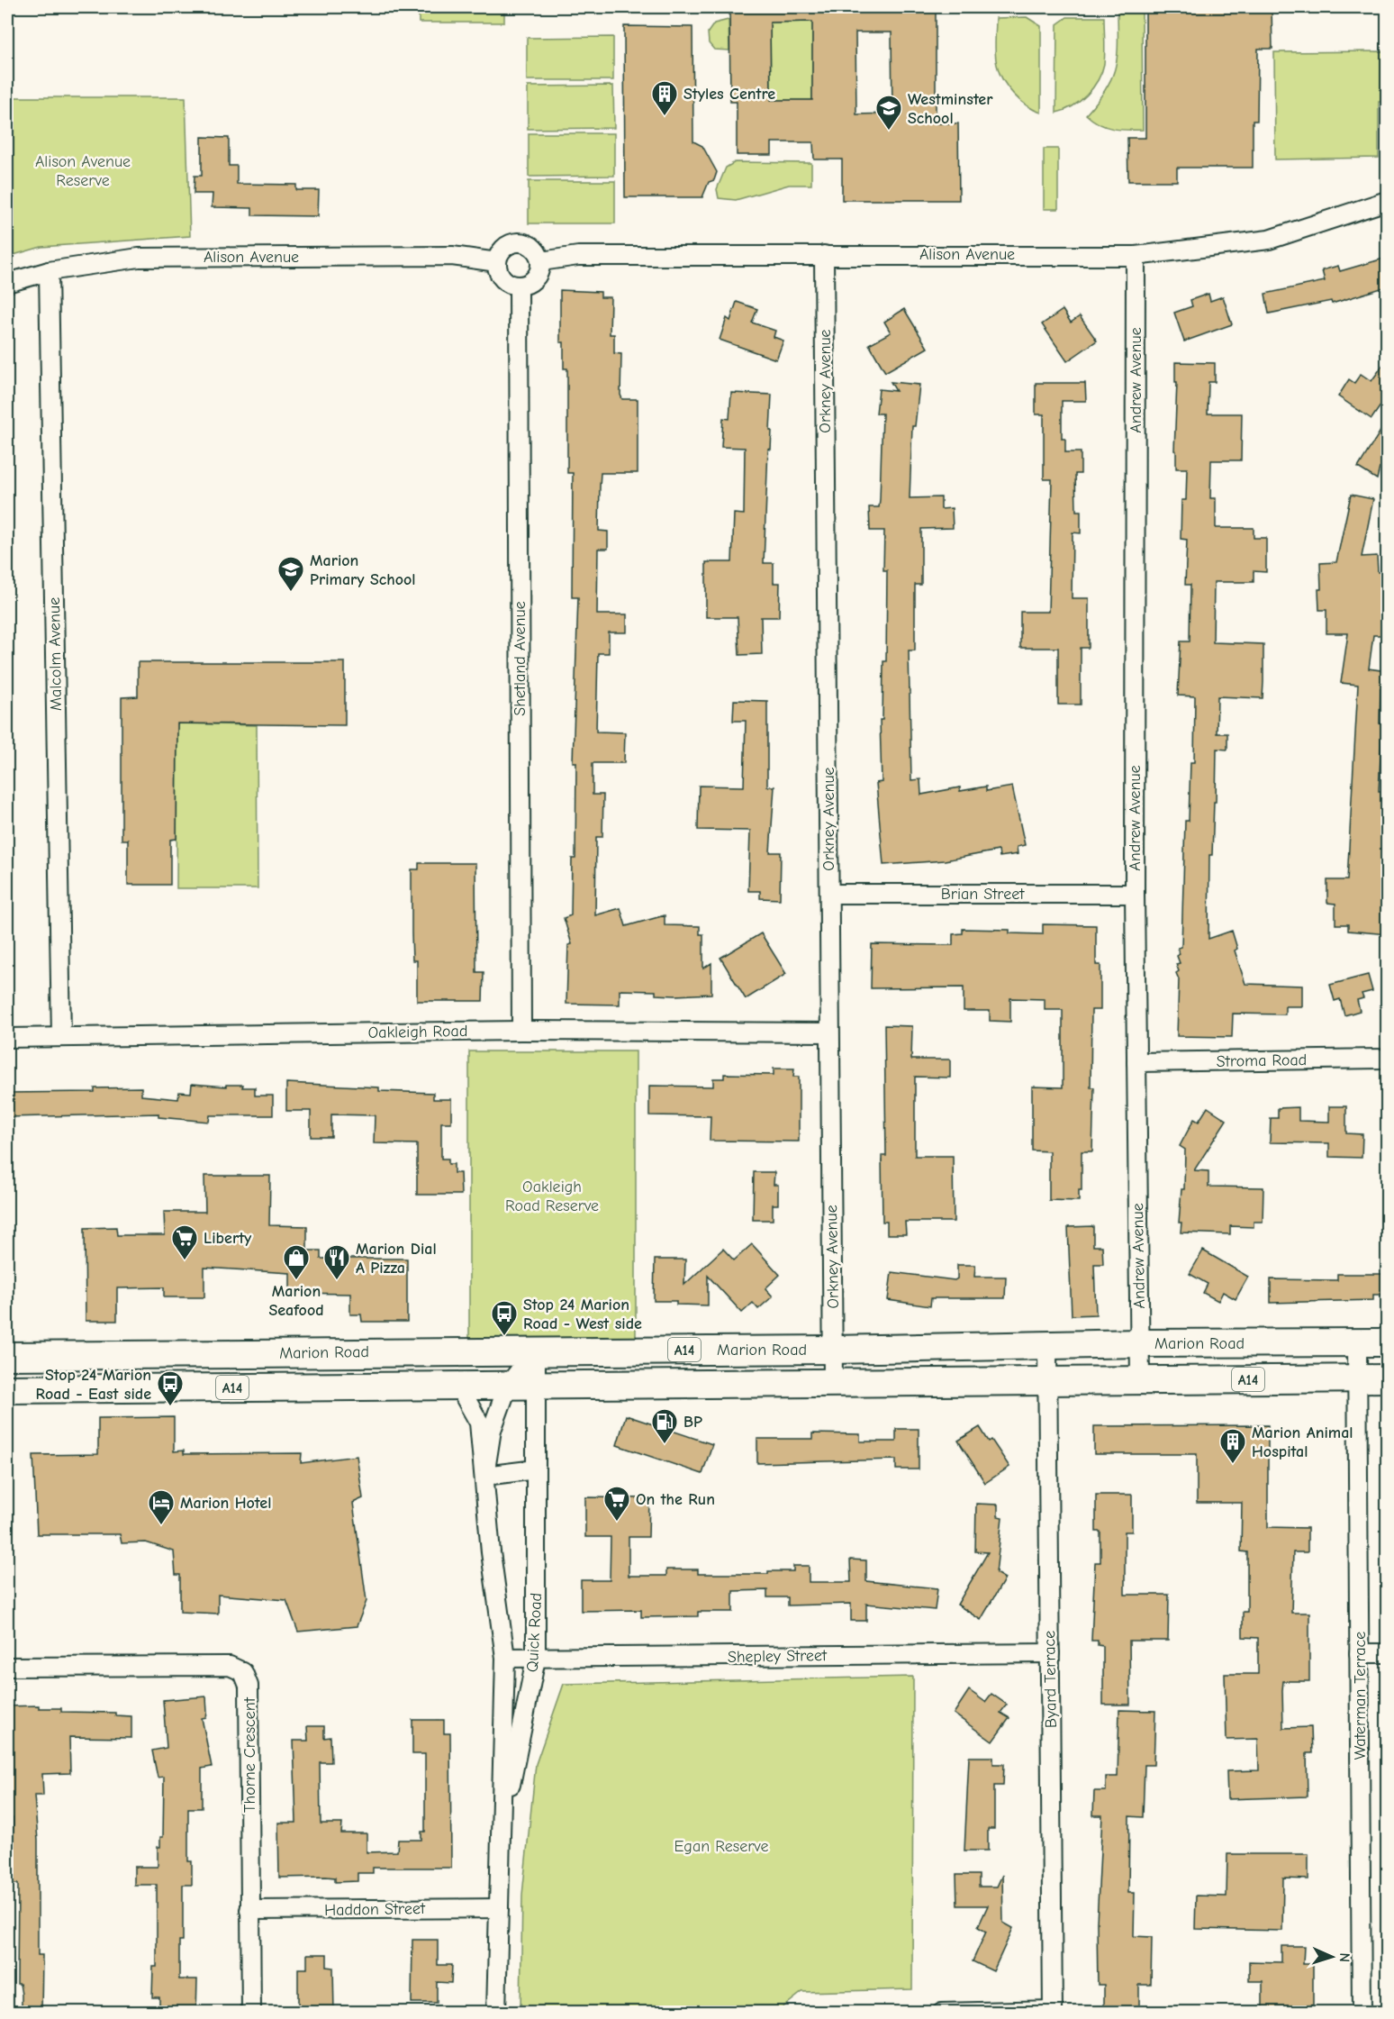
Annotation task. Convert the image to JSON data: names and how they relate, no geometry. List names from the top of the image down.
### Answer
{
  "streets": {
    "main road": ["Marion Road", "A14"],
    "street": [
      "Alison Avenue",
      "Andrew Avenue",
      "Orkney Avenue",
      "Malcolm Avenue",
      "Shetland Avenue",
      "Brian Street",
      "Oakleigh Road",
      "Stroma Road",
      "Quick Road",
      "Shepley Street",
      "Byard Terrace",
      "Waterman Terrace",
      "Thorne Crescent",
      "Haddon Street"
    ]
  },
  "crossings": [
    ["Alison Avenue", "Andrew Avenue"],
    ["Alison Avenue", "Orkney Avenue"],
    ["Alison Avenue", "Malcolm Avenue"],
    ["Alison Avenue", "Shetland Avenue"],
    ["Andrew Avenue", "Brian Street"],
    ["Andrew Avenue", "Stroma Road"],
    ["Andrew Avenue", "Marion Road"],
    ["Orkney Avenue", "Brian Street"],
    ["Orkney Avenue", "Oakleigh Road"],
    ["Orkney Avenue", "Marion Road"],
    ["Malcolm Avenue", "Oakleigh Road"],
    ["Shetland Avenue", "Oakleigh Road"],
    ["Marion Road", "Quick Road"],
    ["Marion Road", "Byard Terrace"],
    ["Marion Road", "Waterman Terrace"],
    ["Quick Road", "Shepley Street"],
    ["Quick Road", "Haddon Street"],
    ["Shepley Street", "Byard Terrace"],
    ["Thorne Crescent", "Haddon Street"]
  ],
  "parks": ["Alison Avenue Reserve", "Oakleigh Road Reserve", "Egan Reserve"],
  "places": {
    "building": ["Styles Centre", "Marion Animal Hospital"],
    "school or university": ["Westminster School", "Marion Primary School"],
    "supermarket": ["Liberty", "On the Run"],
    "shop": ["Marion Seafood"],
    "restaurant": ["Marion Dial A Pizza"],
    "bus stop": ["Stop 24 Marion Road - West side", "Stop 24 Marion Road - East side"],
    "fuel station": ["BP"],
    "hotel": ["Marion Hotel"]
  },
  "north": "right"
}
